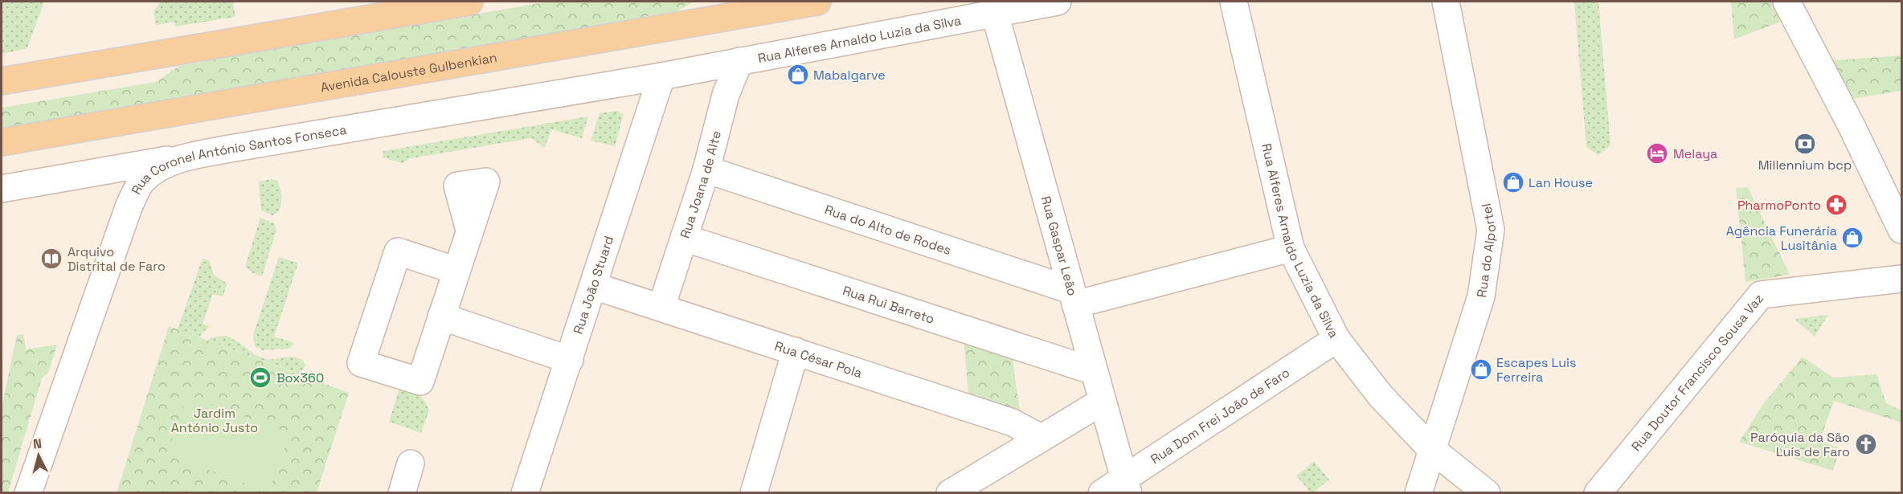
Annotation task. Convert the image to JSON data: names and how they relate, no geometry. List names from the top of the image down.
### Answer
{
  "streets": {
    "main road": ["Avenida Calouste Gulbenkian"],
    "street": [
      "Rua Alferes Arnaldo Luzia da Silva",
      "Rua Coronel António Santos Fonseca",
      "Rua Joana de Alte",
      "Rua do Alto de Rodes",
      "Rua Gaspar Leão",
      "Rua do Alportel",
      "Rua João Stuard",
      "Rua Rui Barreto",
      "Rua César Pola",
      "Rua Doutor Francisco Sousa Vaz",
      "Rua Dom Frei João de Faro"
    ]
  },
  "crossings": [
    ["Rua Alferes Arnaldo Luzia da Silva", "Rua Coronel António Santos Fonseca"],
    ["Rua Alferes Arnaldo Luzia da Silva", "Rua Joana de Alte"],
    ["Rua Alferes Arnaldo Luzia da Silva", "Rua Gaspar Leão"],
    ["Rua Alferes Arnaldo Luzia da Silva", "Rua do Alportel"],
    ["Rua Alferes Arnaldo Luzia da Silva", "Rua João Stuard"],
    ["Rua Alferes Arnaldo Luzia da Silva", "Rua Dom Frei João de Faro"],
    ["Rua Coronel António Santos Fonseca", "Rua João Stuard"],
    ["Rua Joana de Alte", "Rua do Alto de Rodes"],
    ["Rua Joana de Alte", "Rua Rui Barreto"],
    ["Rua Joana de Alte", "Rua César Pola"],
    ["Rua do Alto de Rodes", "Rua Gaspar Leão"],
    ["Rua Gaspar Leão", "Rua Rui Barreto"],
    ["Rua Gaspar Leão", "Rua Dom Frei João de Faro"],
    ["Rua João Stuard", "Rua César Pola"]
  ],
  "parks": ["Jardim António Justo"],
  "places": {
    "shop": [
      "Mabalgarve",
      "Lan House",
      "Agência Funerária Lusitânia",
      "Escapes Luis Ferreira"
    ],
    "bank": ["Millennium bcp"],
    "hotel": ["Melaya"],
    "pharmacy": ["PharmoPonto"],
    "library": ["Arquivo Distrital de Faro"],
    "sports": ["Box360"],
    "church": ["Paróquia da São Luís de Faro"]
  },
  "north": "top"
}
